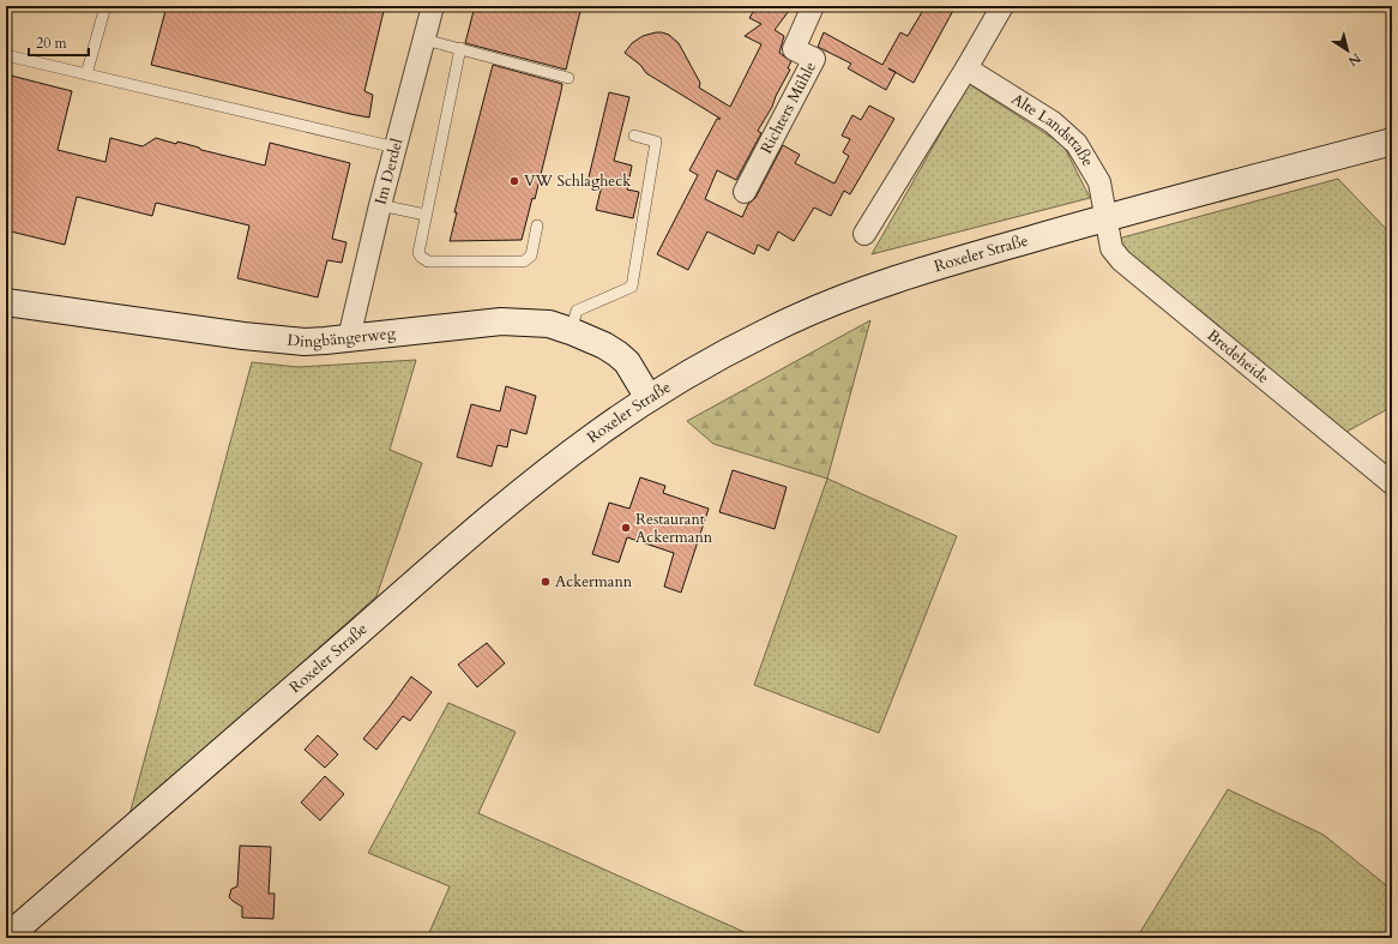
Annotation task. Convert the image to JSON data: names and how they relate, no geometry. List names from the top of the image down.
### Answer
{
  "streets": {
    "main road": ["Roxeler Straße", "Dingbängerweg"],
    "street": [
      "Richters Mühle",
      "Alte Landstraße",
      "Im Derdel",
      "Bredeheide"
    ]
  },
  "crossings": [
    ["Alte Landstraße", "Roxeler Straße"],
    ["Alte Landstraße", "Bredeheide"],
    ["Im Derdel", "Dingbängerweg"],
    ["Roxeler Straße", "Dingbängerweg"],
    ["Roxeler Straße", "Bredeheide"]
  ],
  "places": ["VW Schlagheck", "Restaurant Ackermann", "Ackermann"],
  "scale_bar": "20 m",
  "north": "bottom right"
}
